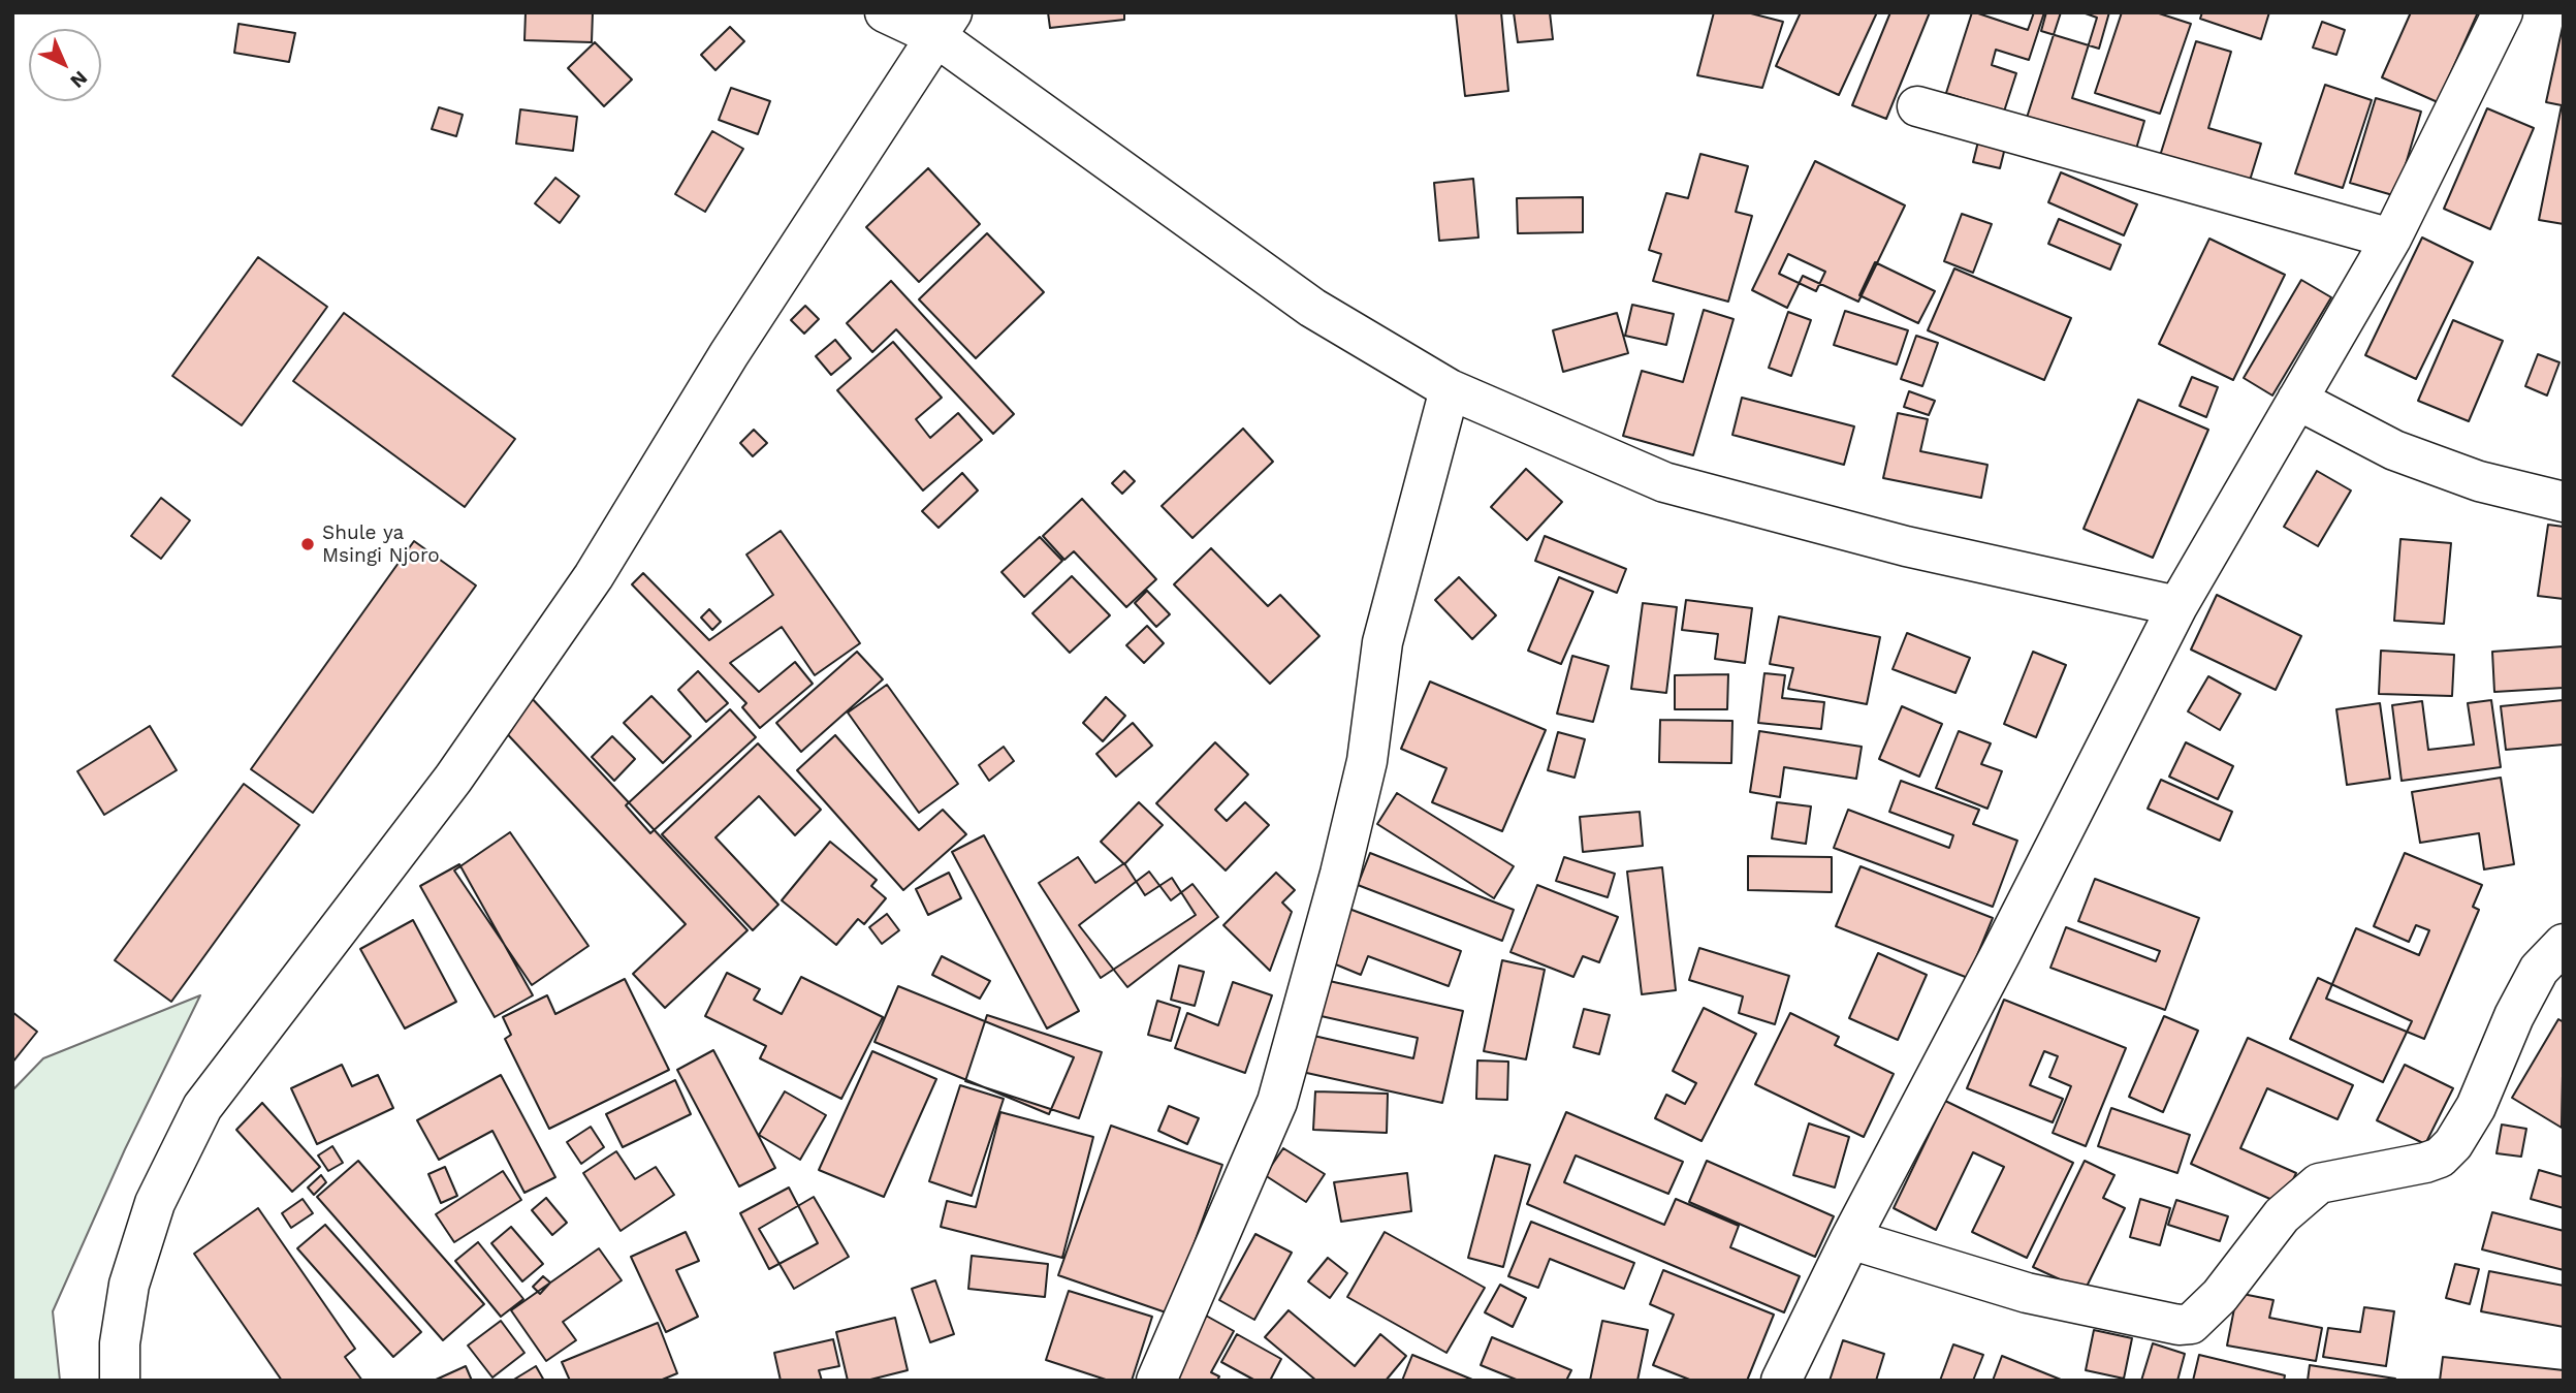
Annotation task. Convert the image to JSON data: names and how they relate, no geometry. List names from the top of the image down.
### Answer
{
  "places": ["Shule ya Msingi Njoro"],
  "north": "bottom right"
}
